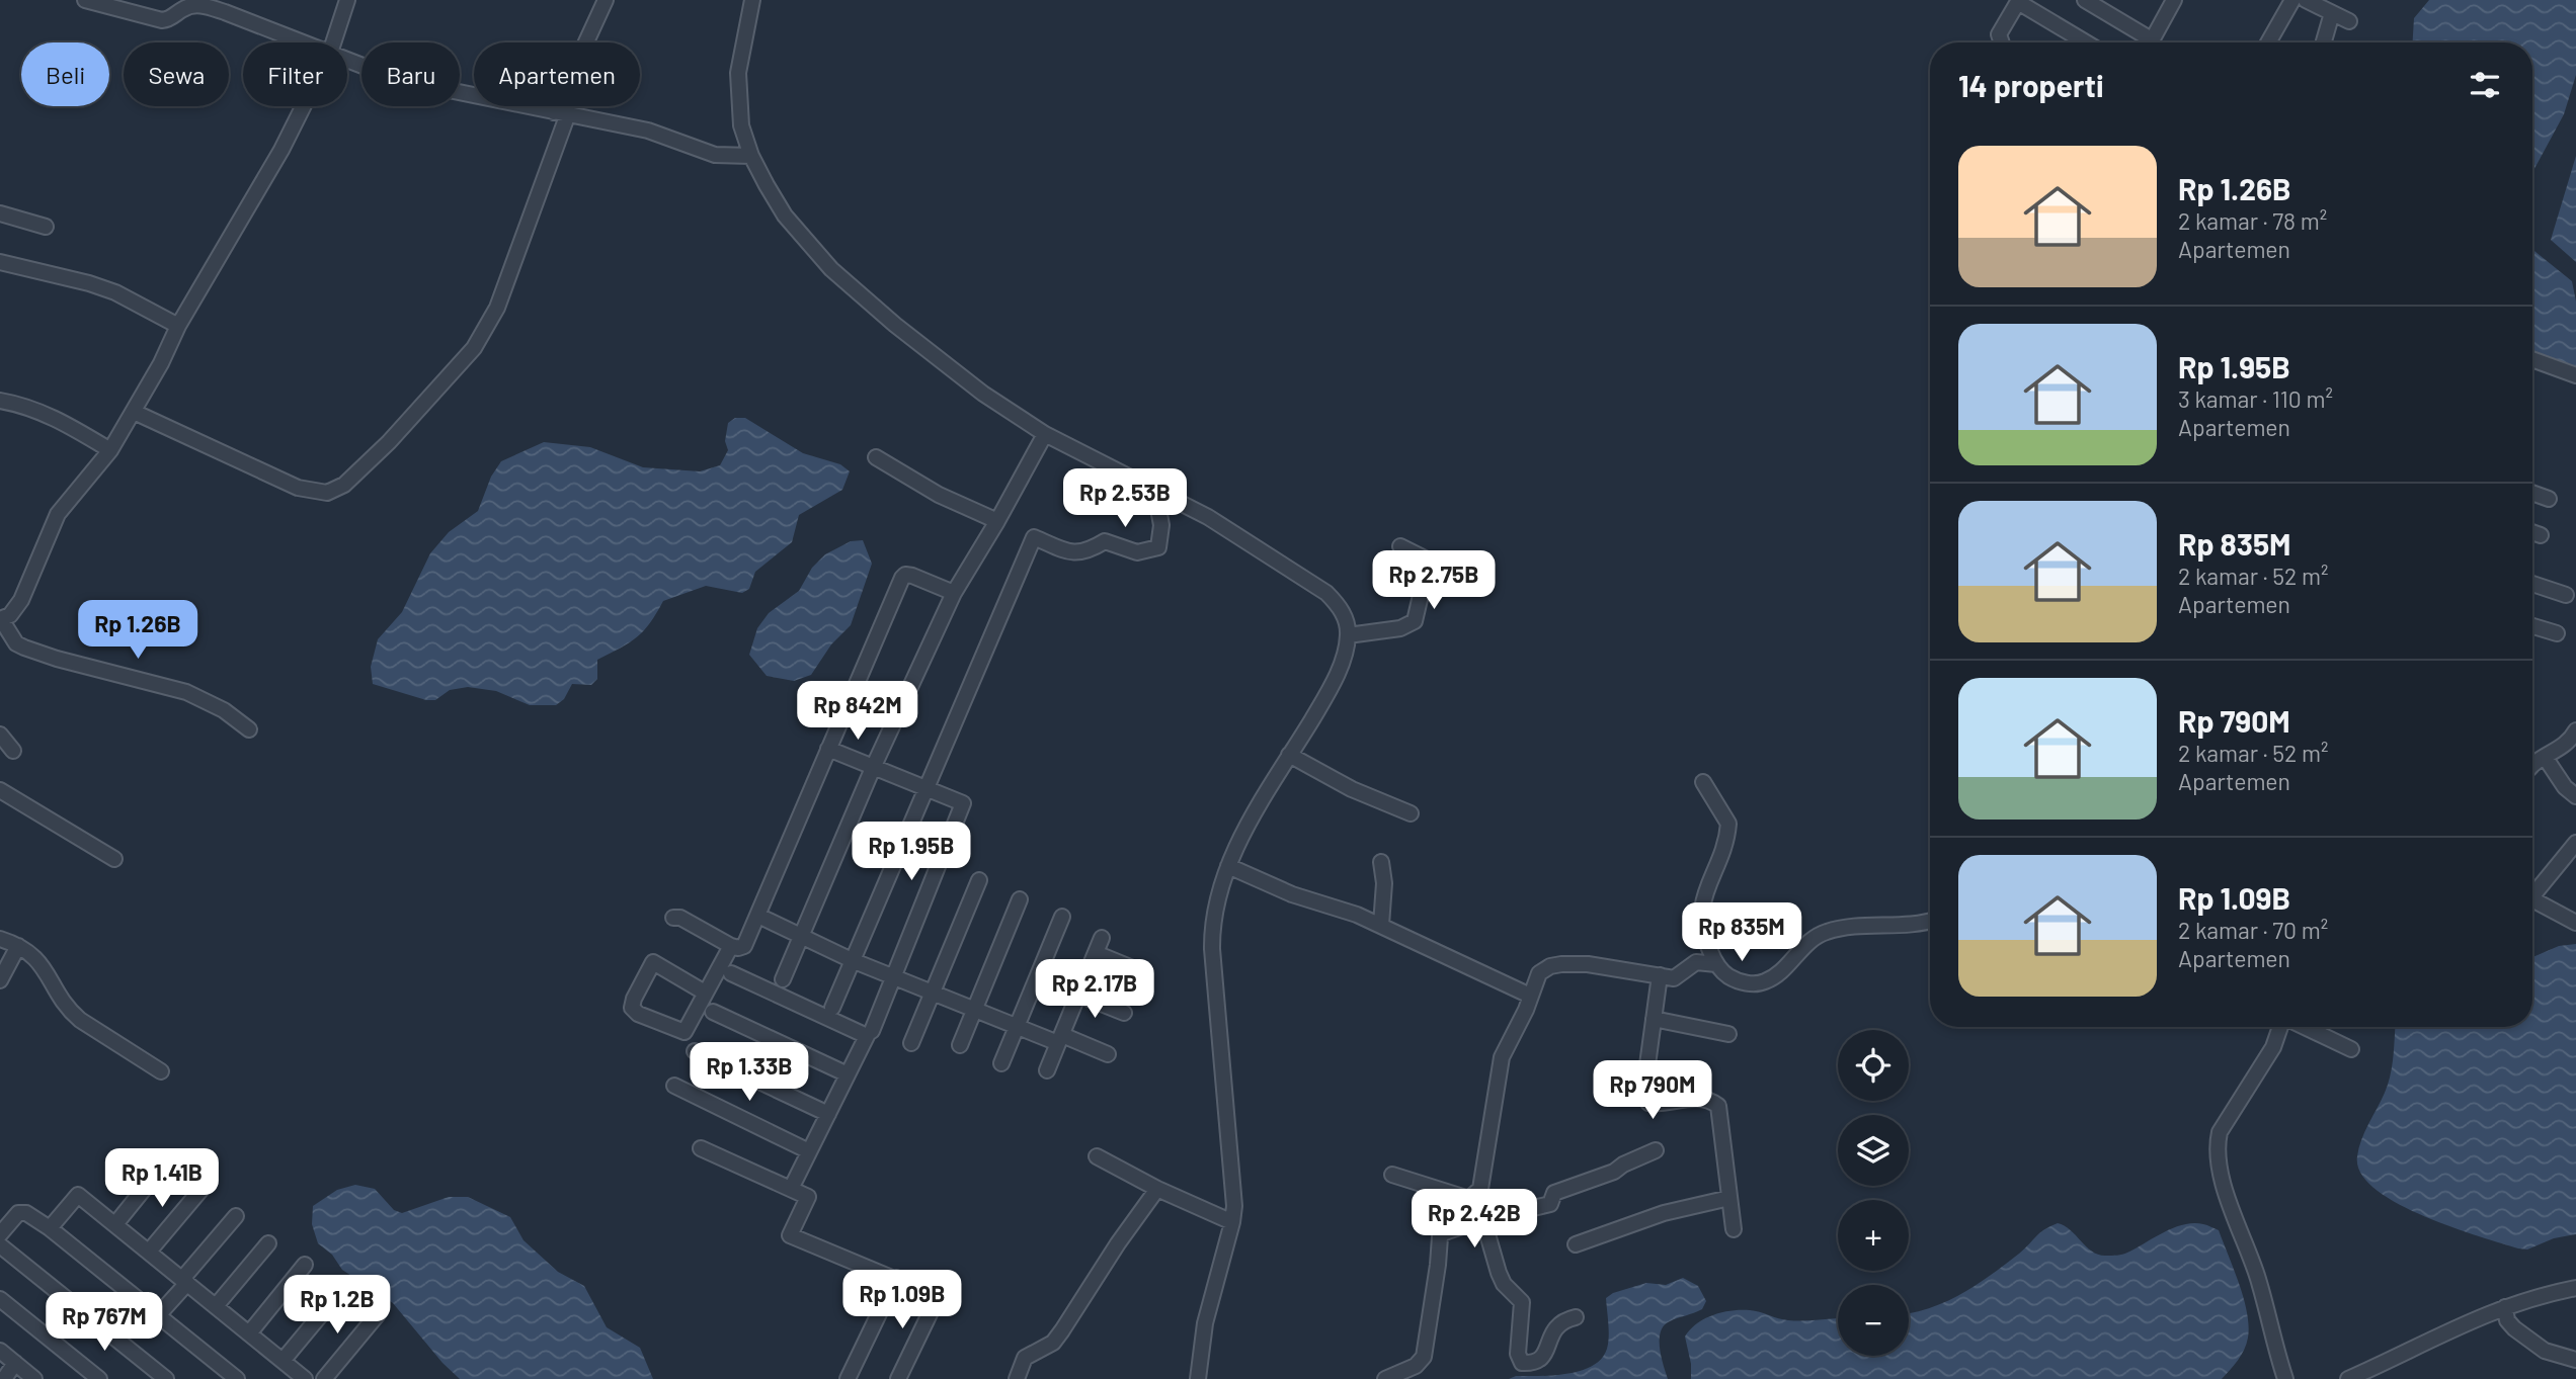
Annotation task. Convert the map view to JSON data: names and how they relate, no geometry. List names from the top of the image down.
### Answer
{
  "page": {
    "chip": [
      "Beli",
      "Sewa",
      "Filter",
      "Baru",
      "Apartemen"
    ],
    "heading": "14 properti",
    "list": [
      {
        "name": "Rp 1.26B",
        "note": "2 kamar · 78 m² · Apartemen"
      },
      {
        "name": "Rp 1.95B",
        "note": "3 kamar · 110 m² · Apartemen"
      },
      {
        "name": "Rp 835M",
        "note": "2 kamar · 52 m² · Apartemen"
      },
      {
        "name": "Rp 790M",
        "note": "2 kamar · 52 m² · Apartemen"
      },
      {
        "name": "Rp 1.09B",
        "note": "2 kamar · 70 m² · Apartemen"
      }
    ],
    "price": [
      "Rp 2.53B",
      "Rp 2.75B",
      "Rp 1.26B",
      "Rp 842M",
      "Rp 1.95B",
      "Rp 835M",
      "Rp 2.17B",
      "Rp 1.33B",
      "Rp 790M",
      "Rp 1.41B",
      "Rp 2.42B",
      "Rp 1.09B",
      "Rp 1.2B",
      "Rp 767M"
    ],
    "map_buttons": ["+", "−"]
  }
}
